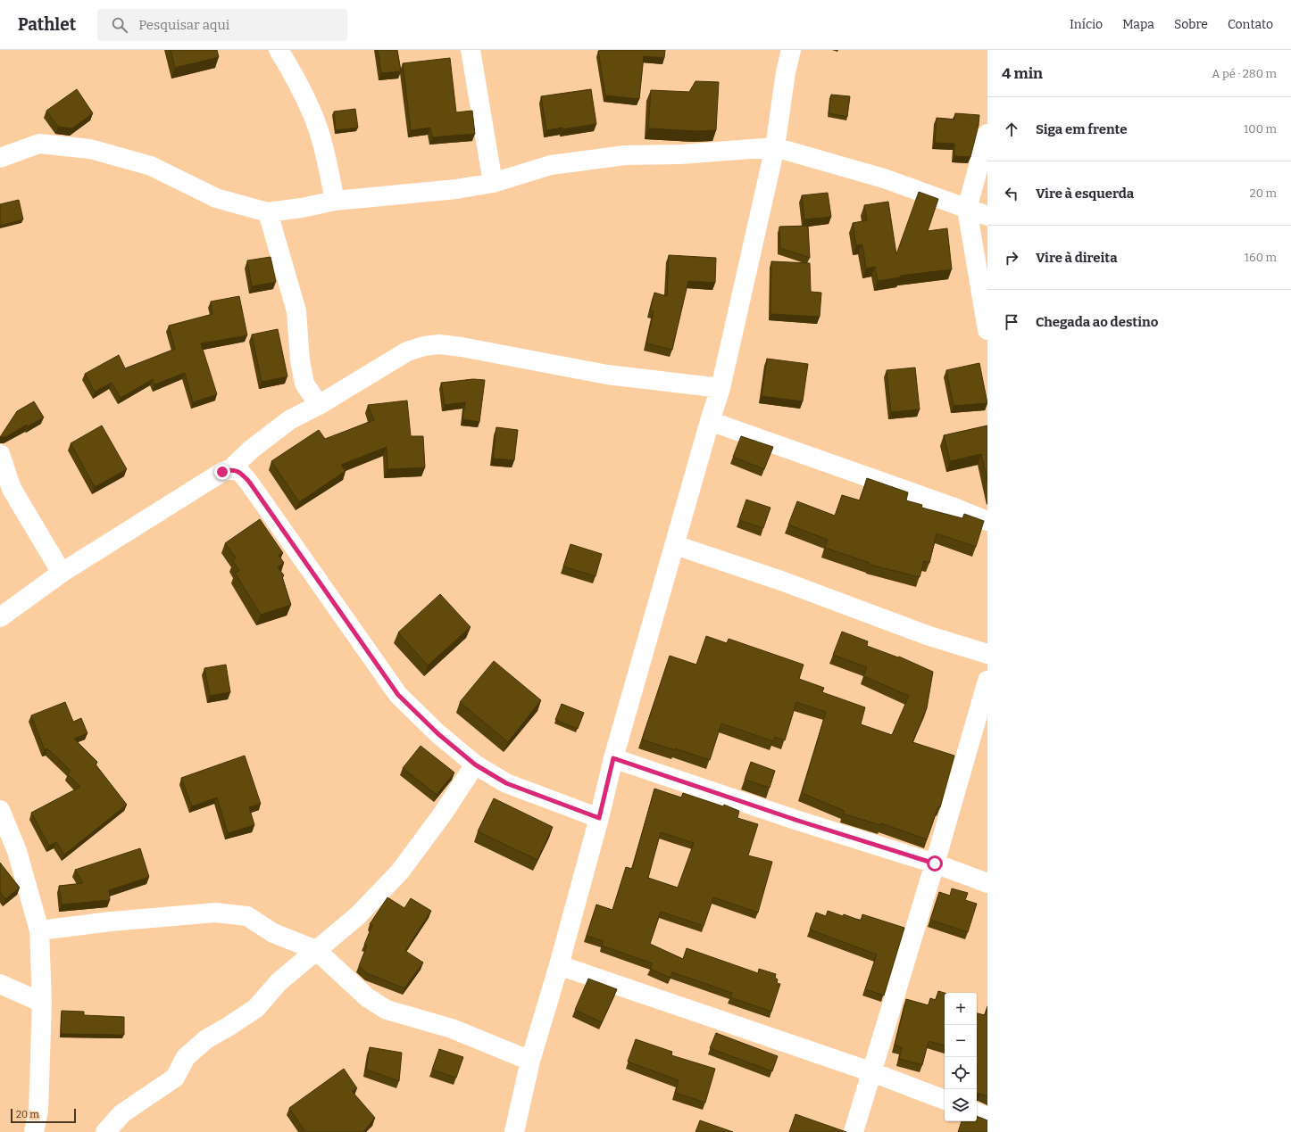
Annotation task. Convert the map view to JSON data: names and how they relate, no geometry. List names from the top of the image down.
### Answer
{
  "scale_bar": "20 m",
  "page": {
    "header": "Pathlet",
    "search": "Pesquisar aqui",
    "nav": [
      "Início",
      "Mapa",
      "Sobre",
      "Contato"
    ],
    "heading": ["4 min", "A pé · 280 m"],
    "list": [
      ["Siga em frente", "100 m"],
      ["Vire à esquerda", "20 m"],
      ["Vire à direita", "160 m"],
      "Chegada ao destino"
    ],
    "map_buttons": ["+", "−"],
    "scale": "20 m"
  }
}
